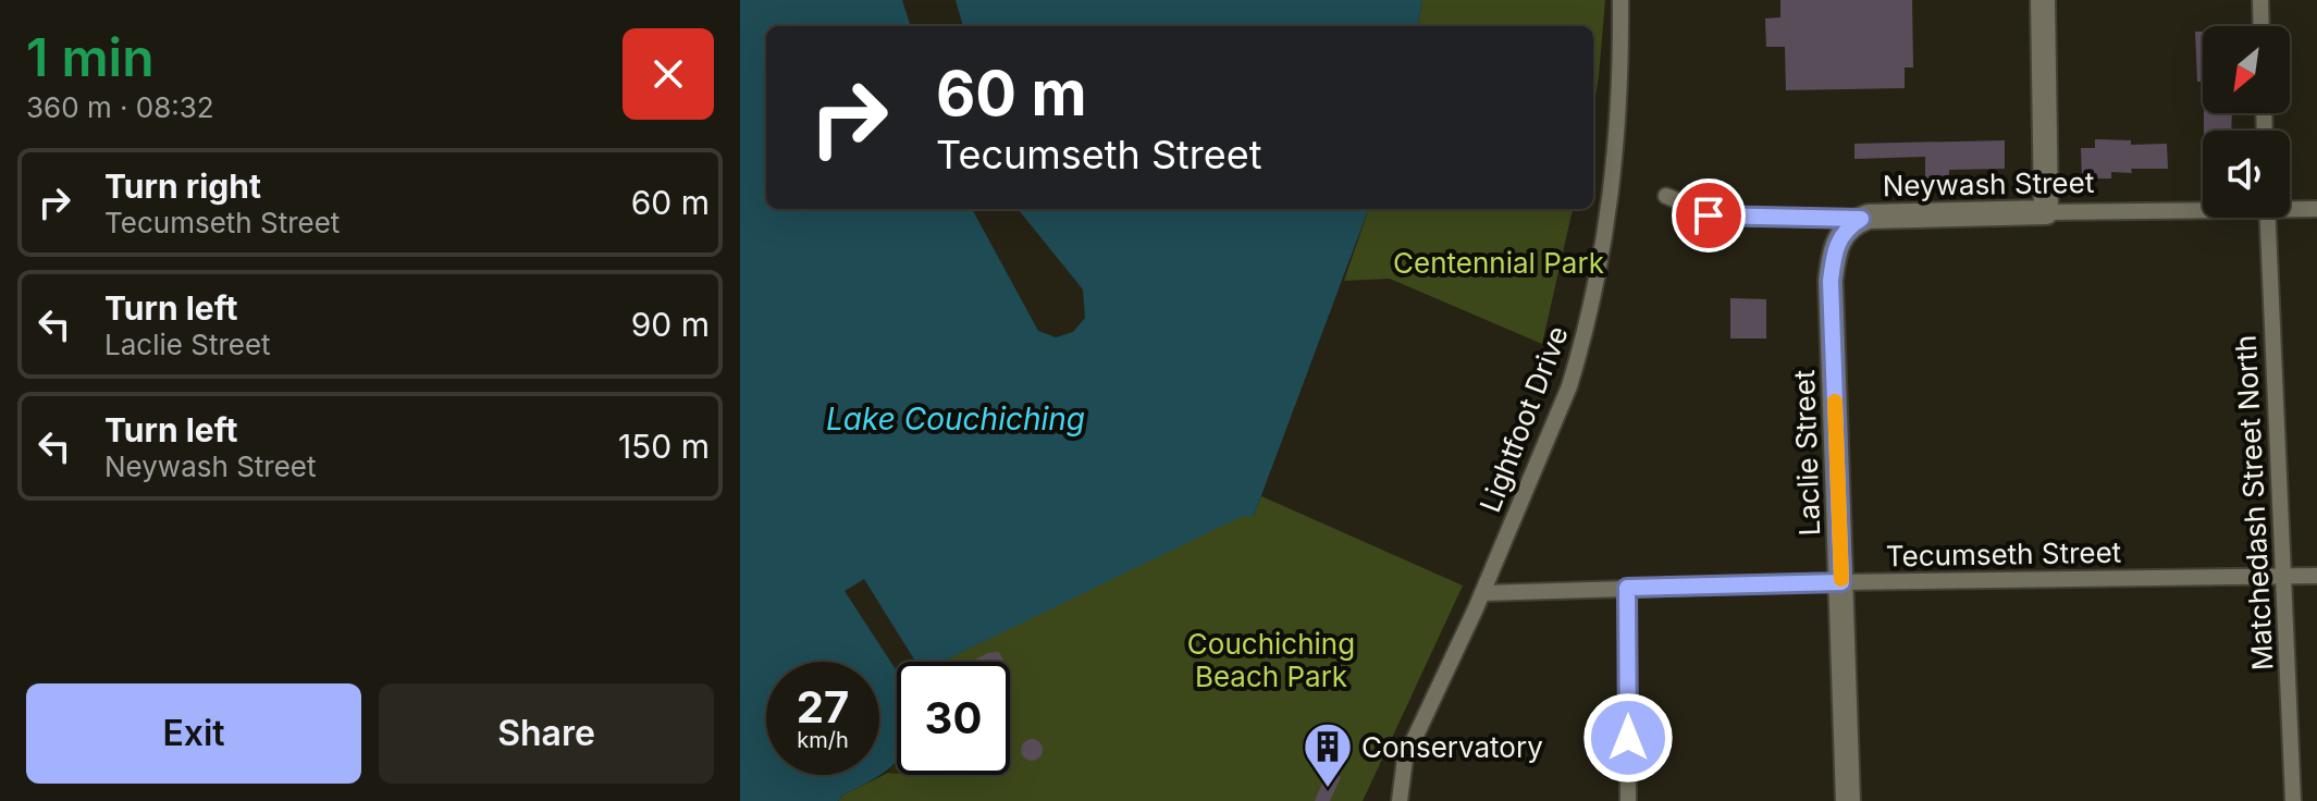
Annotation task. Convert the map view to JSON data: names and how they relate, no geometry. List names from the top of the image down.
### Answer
{
  "streets": {
    "main road": ["Neywash Street", "Laclie Street"],
    "street": ["Lightfoot Drive", "Matchedash Street North", "Tecumseth Street"]
  },
  "crossings": [
    ["Neywash Street", "Laclie Street"],
    ["Lightfoot Drive", "Tecumseth Street"],
    ["Laclie Street", "Tecumseth Street"],
    ["Matchedash Street North", "Tecumseth Street"]
  ],
  "water": ["Lake Couchiching"],
  "parks": ["Centennial Park", "Couchiching Beach Park"],
  "places": {
    "building": ["Conservatory"]
  },
  "north": "bottom left",
  "page": {
    "heading": ["1 min", "360 m · 08:32"],
    "turn": ["60 m", "Tecumseth Street"],
    "list": [
      {
        "name": "Turn right",
        "note": "Tecumseth Street",
        "value": "60 m"
      },
      {
        "name": "Turn left",
        "note": "Laclie Street",
        "value": "90 m"
      },
      {
        "name": "Turn left",
        "note": "Neywash Street",
        "value": "150 m"
      }
    ],
    "speed": "27 km/h",
    "limit": "30",
    "buttons": ["Exit", "Share"]
  }
}
